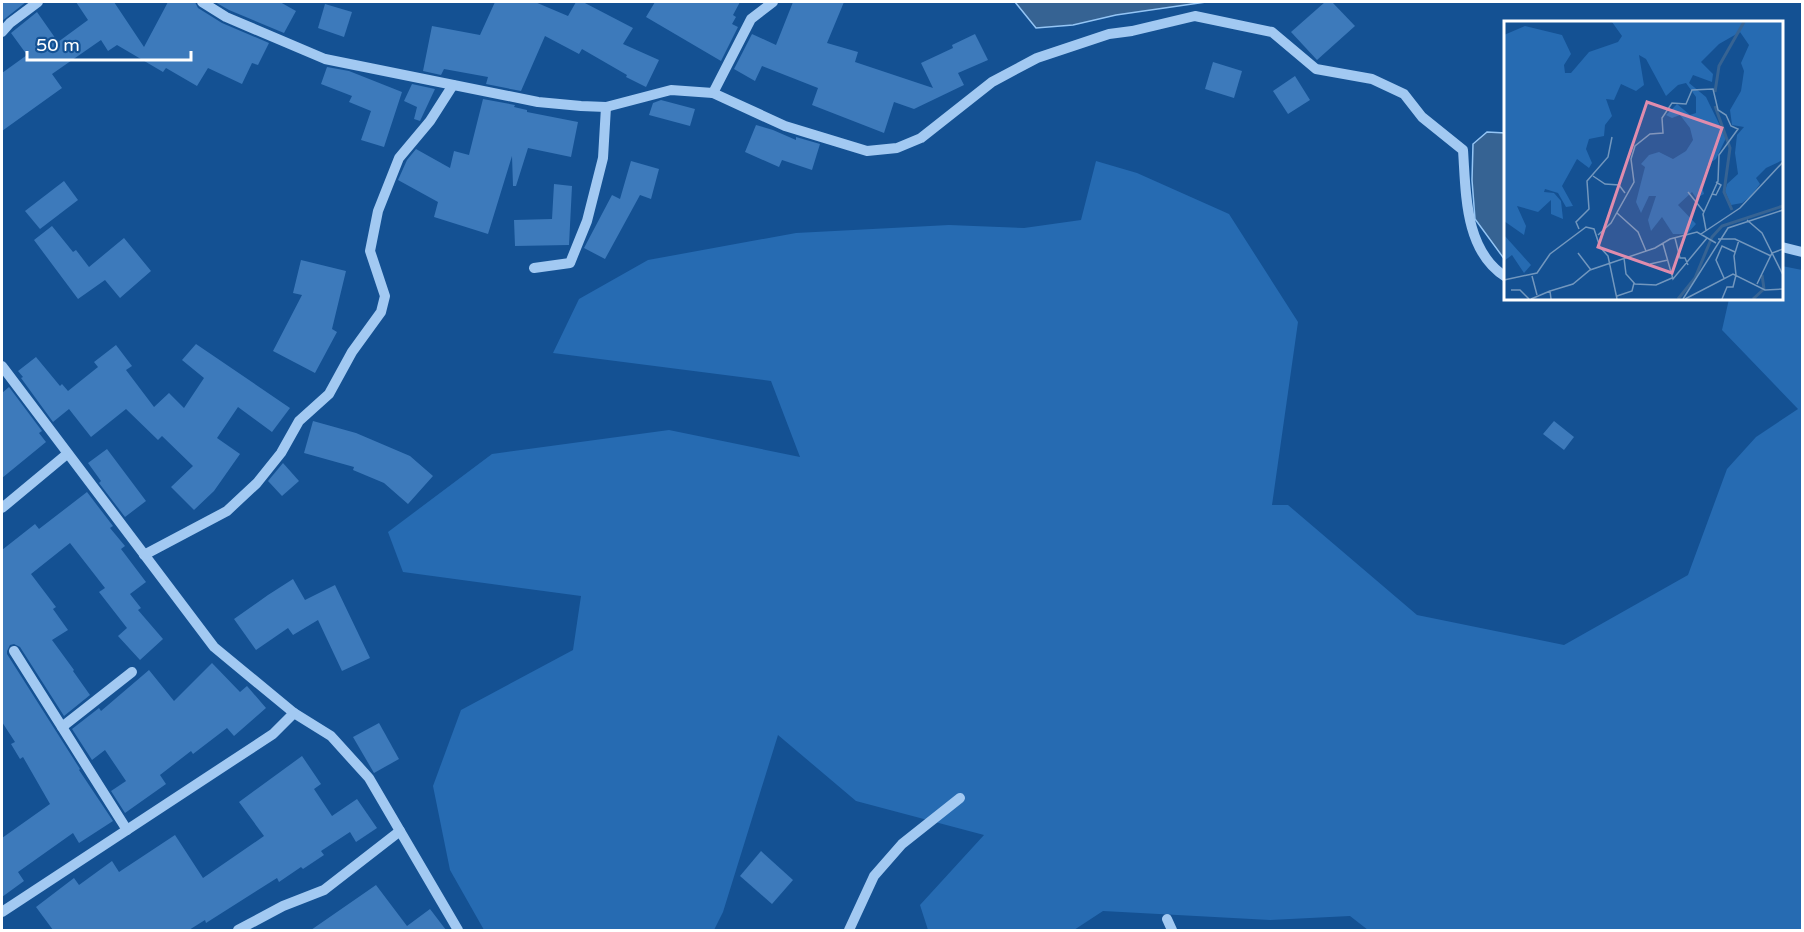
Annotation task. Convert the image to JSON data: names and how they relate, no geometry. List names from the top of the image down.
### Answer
{
  "scale_bar": "50 m"
}
